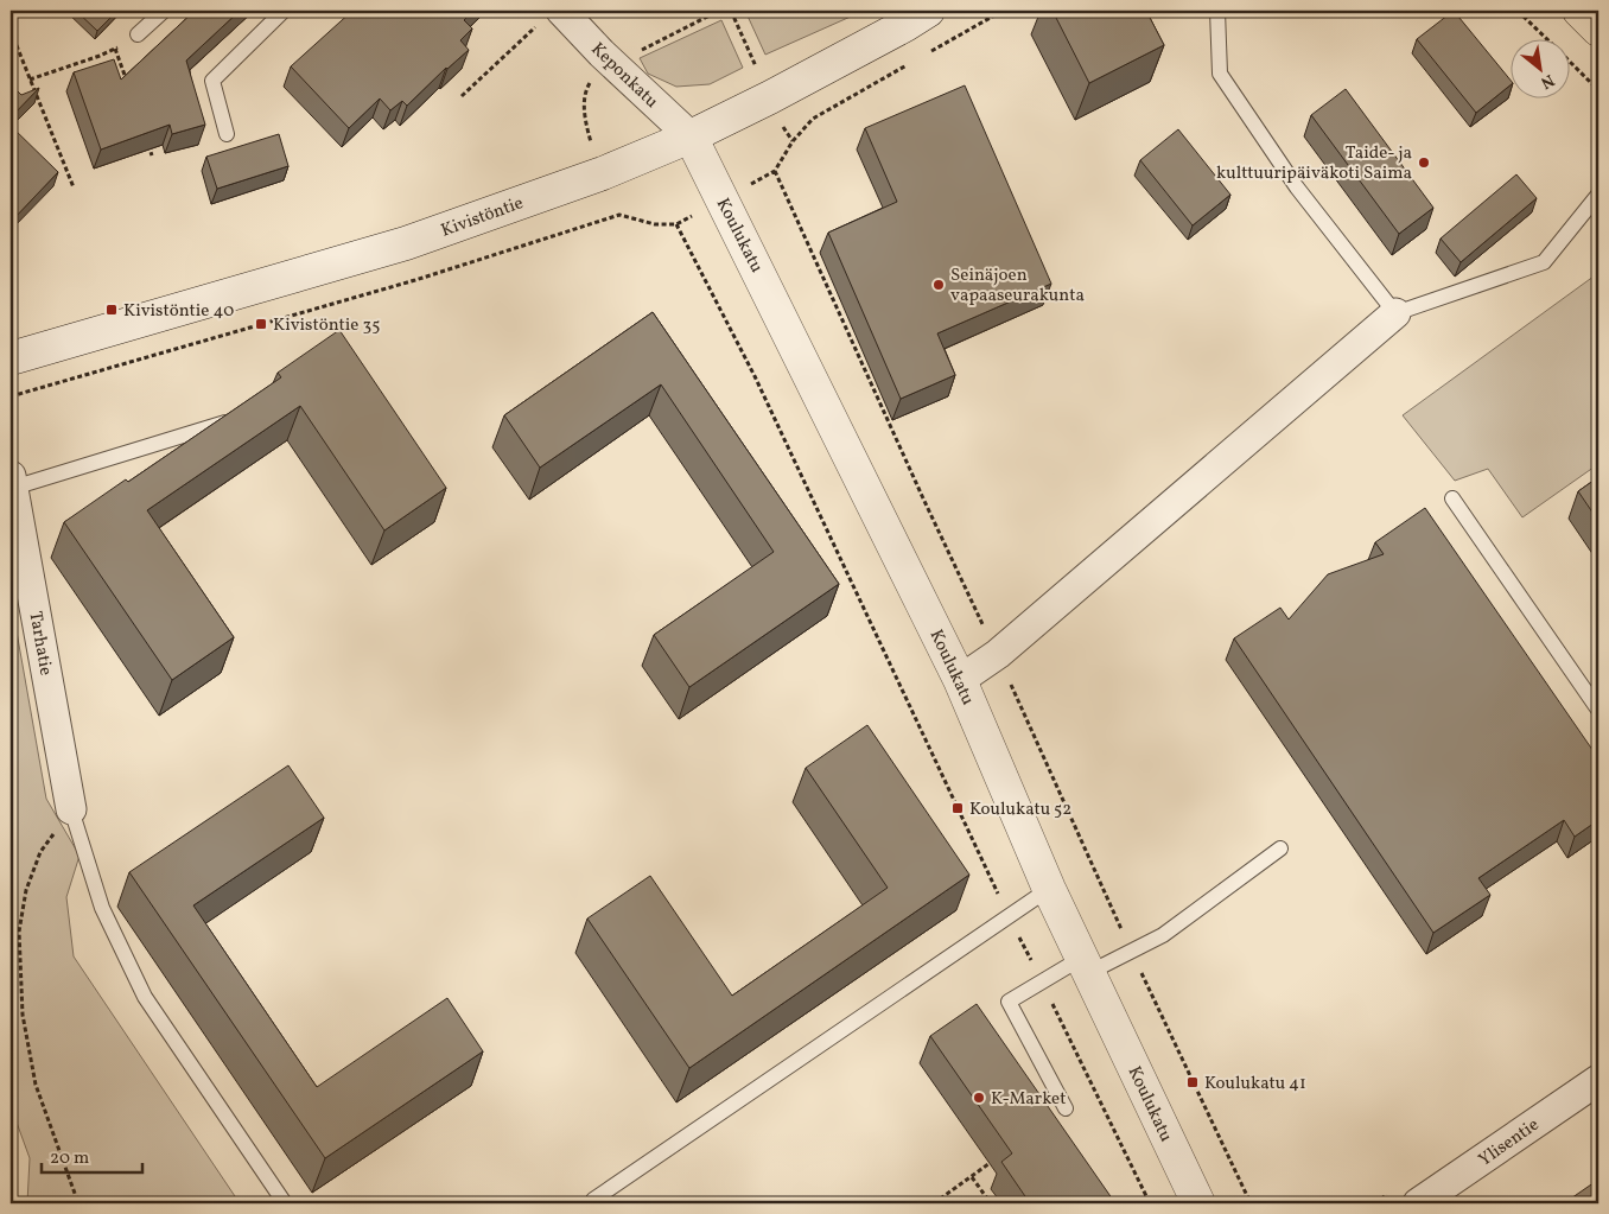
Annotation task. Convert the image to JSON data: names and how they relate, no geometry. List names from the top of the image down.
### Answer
{
  "streets": {
    "street": [
      "Keponkatu",
      "Kivistöntie",
      "Koulukatu",
      "Tarhatie",
      "Ylisentie"
    ]
  },
  "crossings": [
    ["Keponkatu", "Kivistöntie"],
    ["Keponkatu", "Koulukatu"],
    ["Kivistöntie", "Koulukatu"]
  ],
  "places": {
    "other": ["Taide- ja kulttuuripäiväkoti Saima", "Seinäjoen vapaaseurakunta", "K-Market"],
    "transit": [
      "Kivistöntie 40",
      "Kivistöntie 35",
      "Koulukatu 52",
      "Koulukatu 41"
    ]
  },
  "scale_bar": "20 m",
  "north": "bottom right"
}
